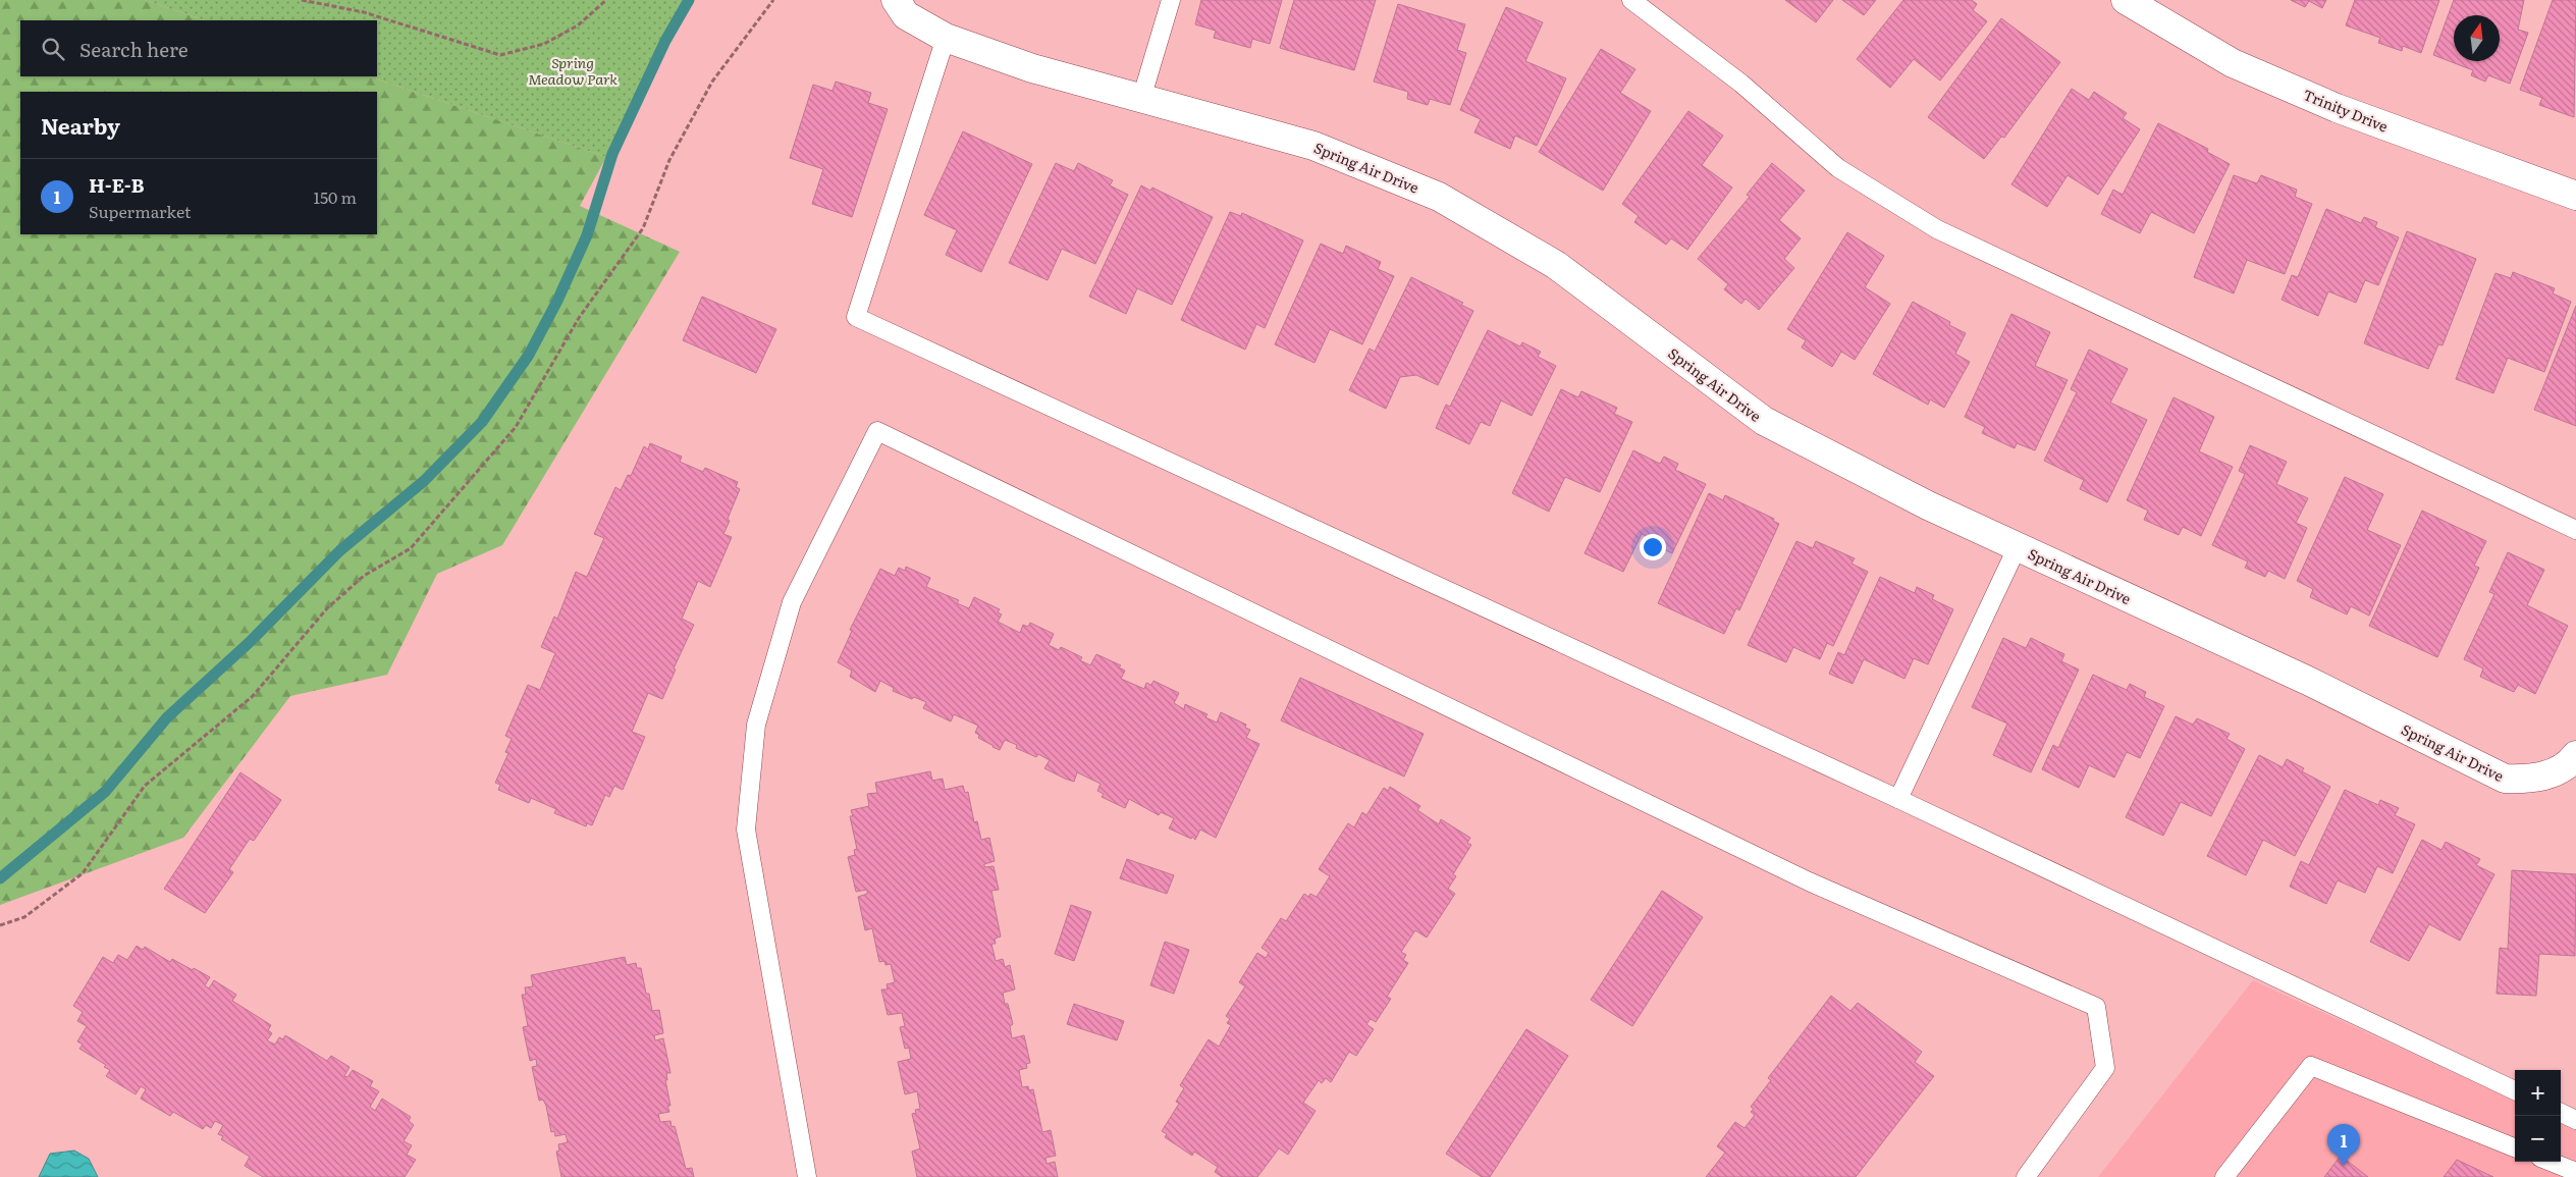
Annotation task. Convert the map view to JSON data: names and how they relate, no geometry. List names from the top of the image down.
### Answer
{
  "streets": {
    "street": ["Trinity Drive", "Spring Air Drive"]
  },
  "parks": ["Spring Meadow Park"],
  "north": "top",
  "page": {
    "search": "Search here",
    "heading": "Nearby",
    "list": [
      {
        "mark": "1",
        "name": "H-E-B",
        "note": "Supermarket",
        "value": "150 m"
      }
    ],
    "map_buttons": ["+", "−"],
    "pins": "1"
  }
}
